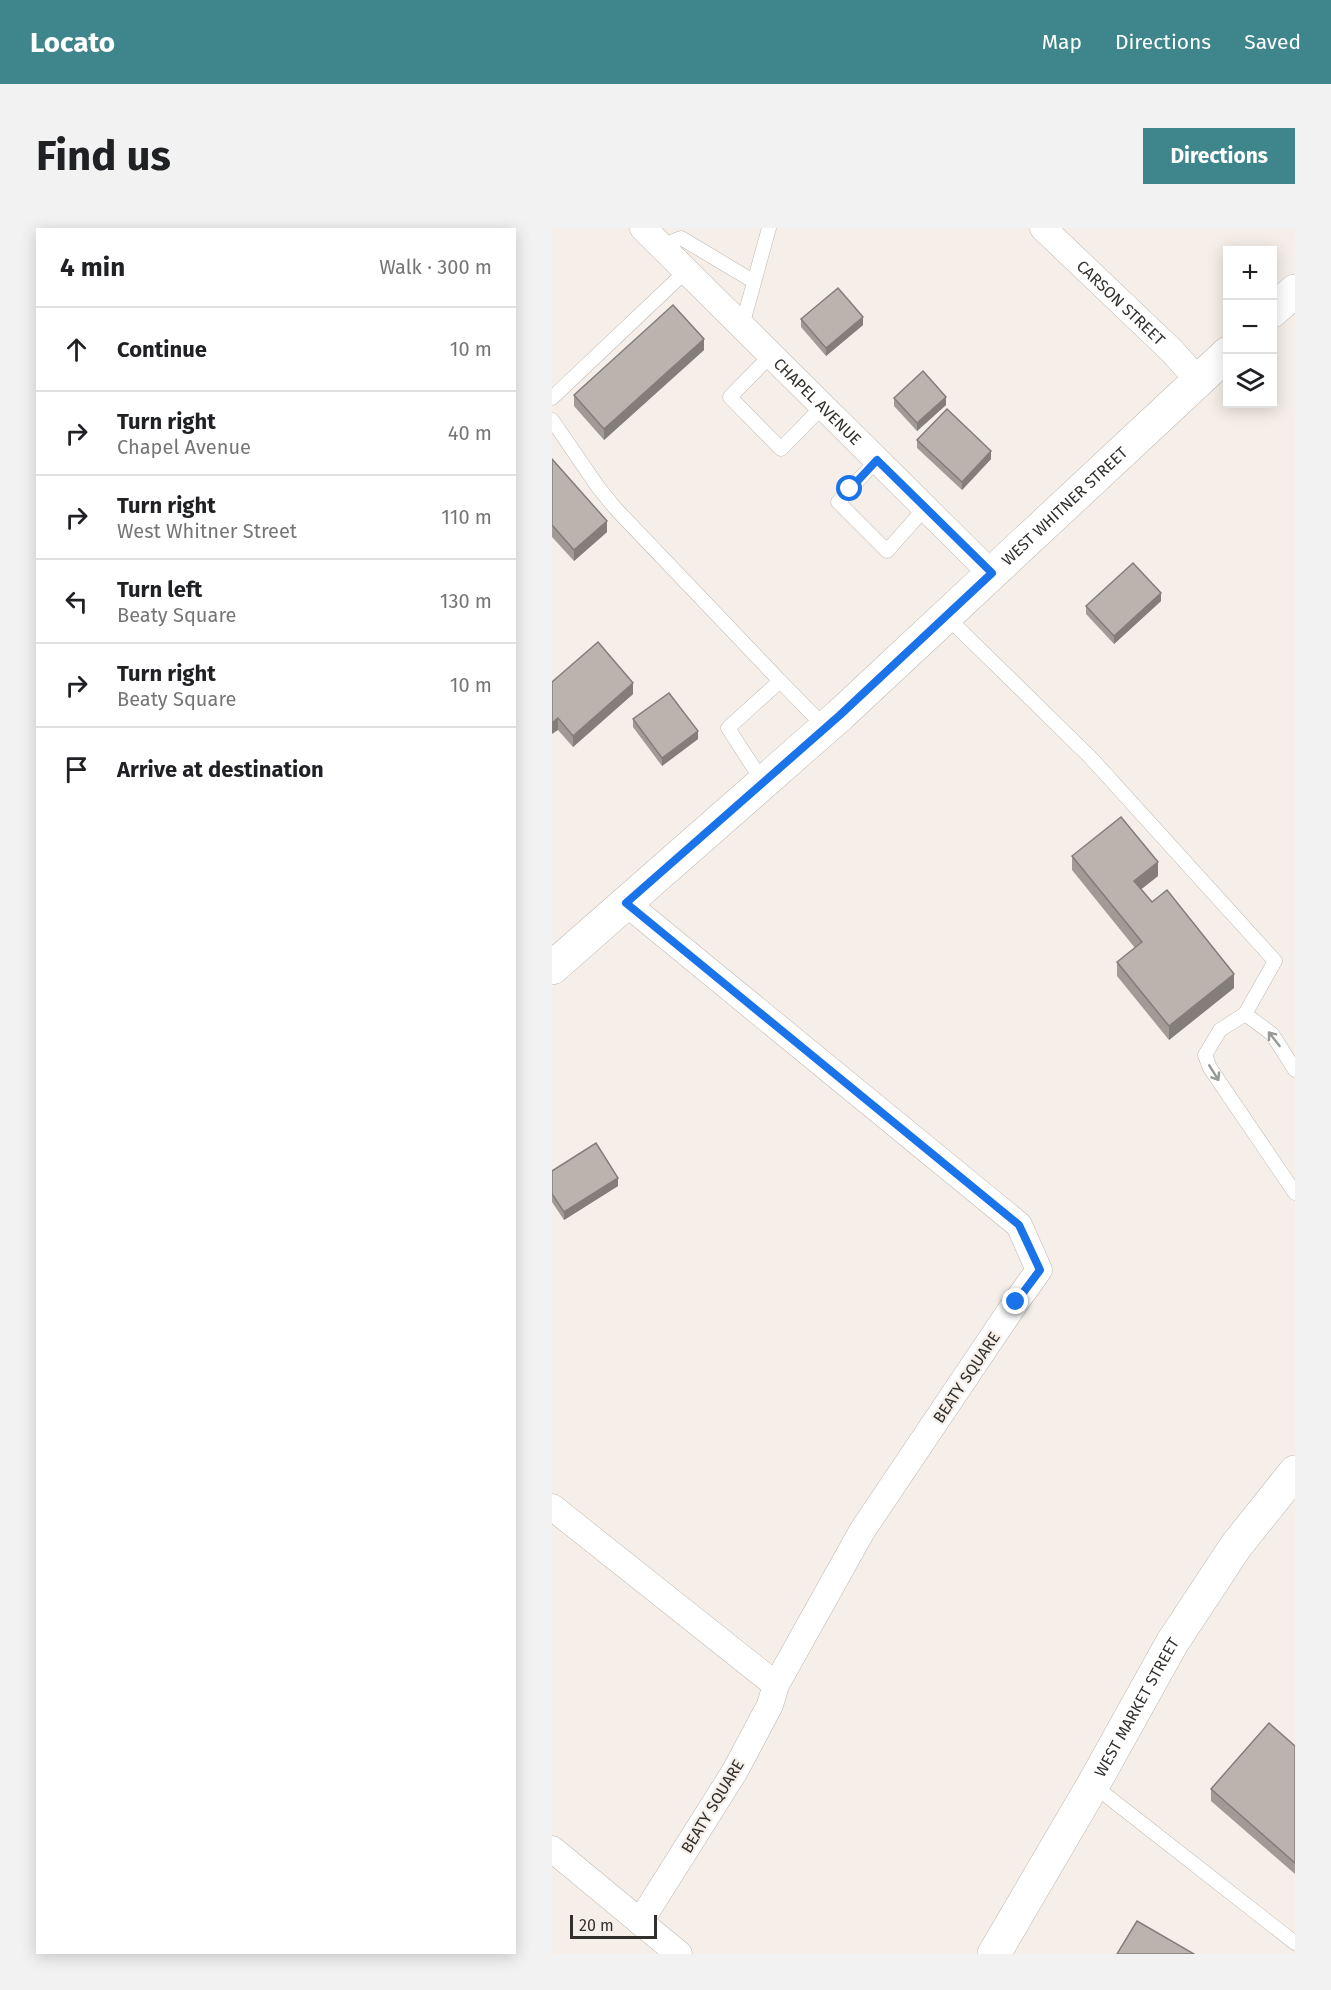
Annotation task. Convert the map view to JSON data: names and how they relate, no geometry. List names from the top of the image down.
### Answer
{
  "streets": {
    "main road": ["WEST WHITNER STREET", "WEST MARKET STREET"],
    "street": ["CARSON STREET", "CHAPEL AVENUE", "BEATY SQUARE"]
  },
  "crossings": [
    ["CARSON STREET", "WEST WHITNER STREET"],
    ["CHAPEL AVENUE", "WEST WHITNER STREET"],
    ["WEST WHITNER STREET", "BEATY SQUARE"]
  ],
  "scale_bar": "20 m",
  "page": {
    "header": "Locato",
    "nav": ["Map", "Directions", "Saved"],
    "buttons": "Directions",
    "title": "Find us",
    "heading": ["4 min", "Walk · 300 m"],
    "map_buttons": ["+", "−"],
    "list": [
      ["Continue", "10 m"],
      ["Turn right", "Chapel Avenue", "40 m"],
      ["Turn right", "West Whitner Street", "110 m"],
      ["Turn left", "Beaty Square", "130 m"],
      ["Turn right", "Beaty Square", "10 m"],
      "Arrive at destination"
    ],
    "scale": "20 m"
  }
}
